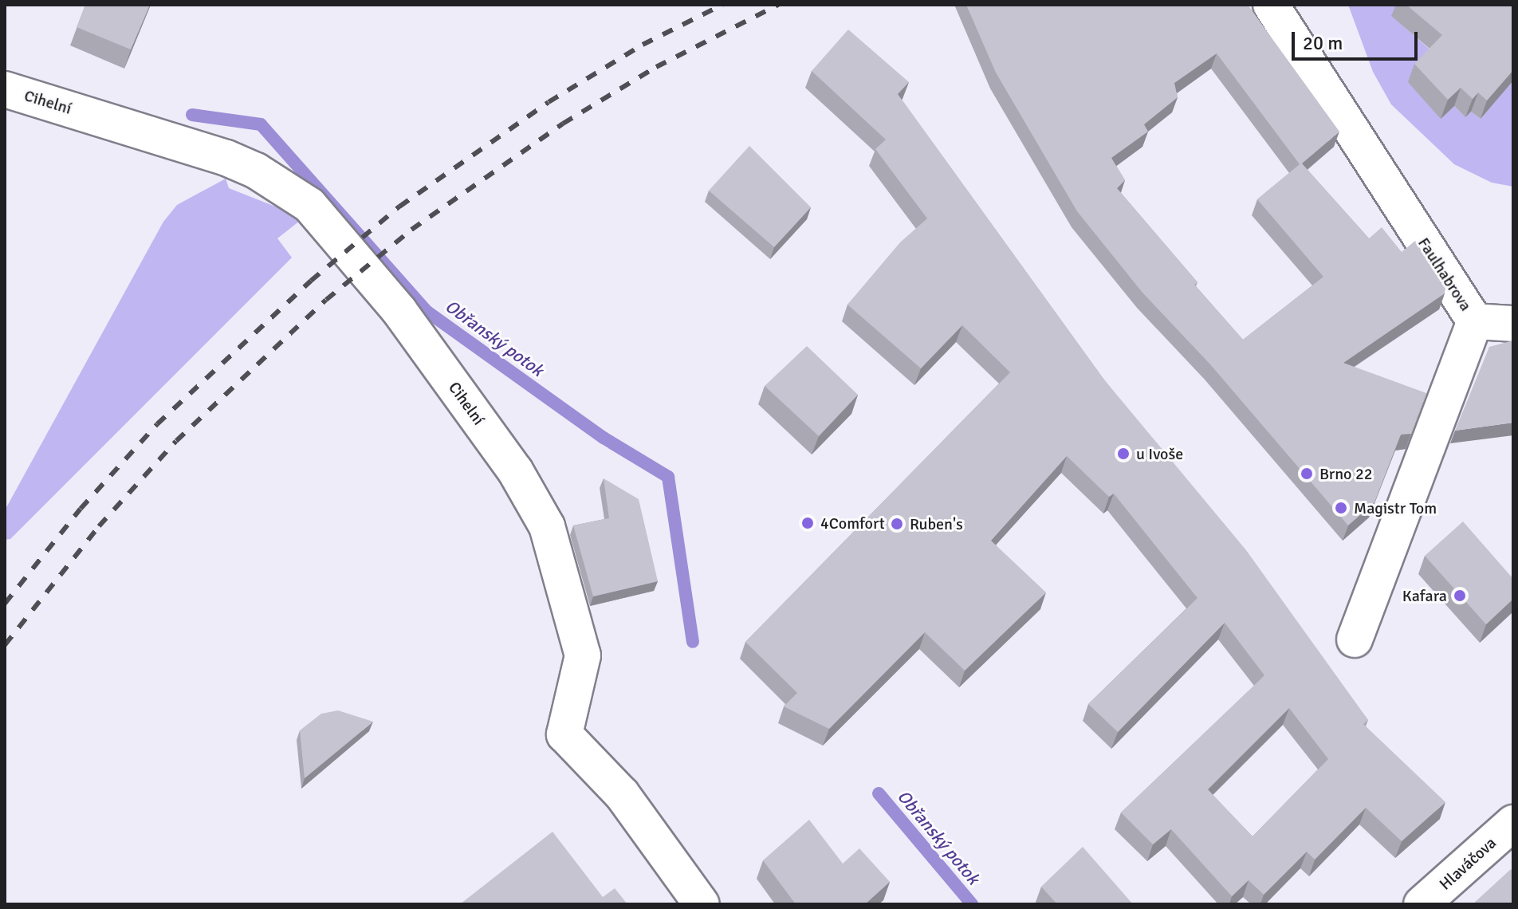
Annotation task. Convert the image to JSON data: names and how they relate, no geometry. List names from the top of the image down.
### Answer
{
  "streets": {
    "street": ["Cihelní", "Faulhabrova", "Hlaváčova"]
  },
  "water": ["Obřanský potok"],
  "places": [
    "u Ivoše",
    "Brno 22",
    "Magistr Tom",
    "4Comfort",
    "Ruben's",
    "Kafara"
  ],
  "scale_bar": "20 m"
}
